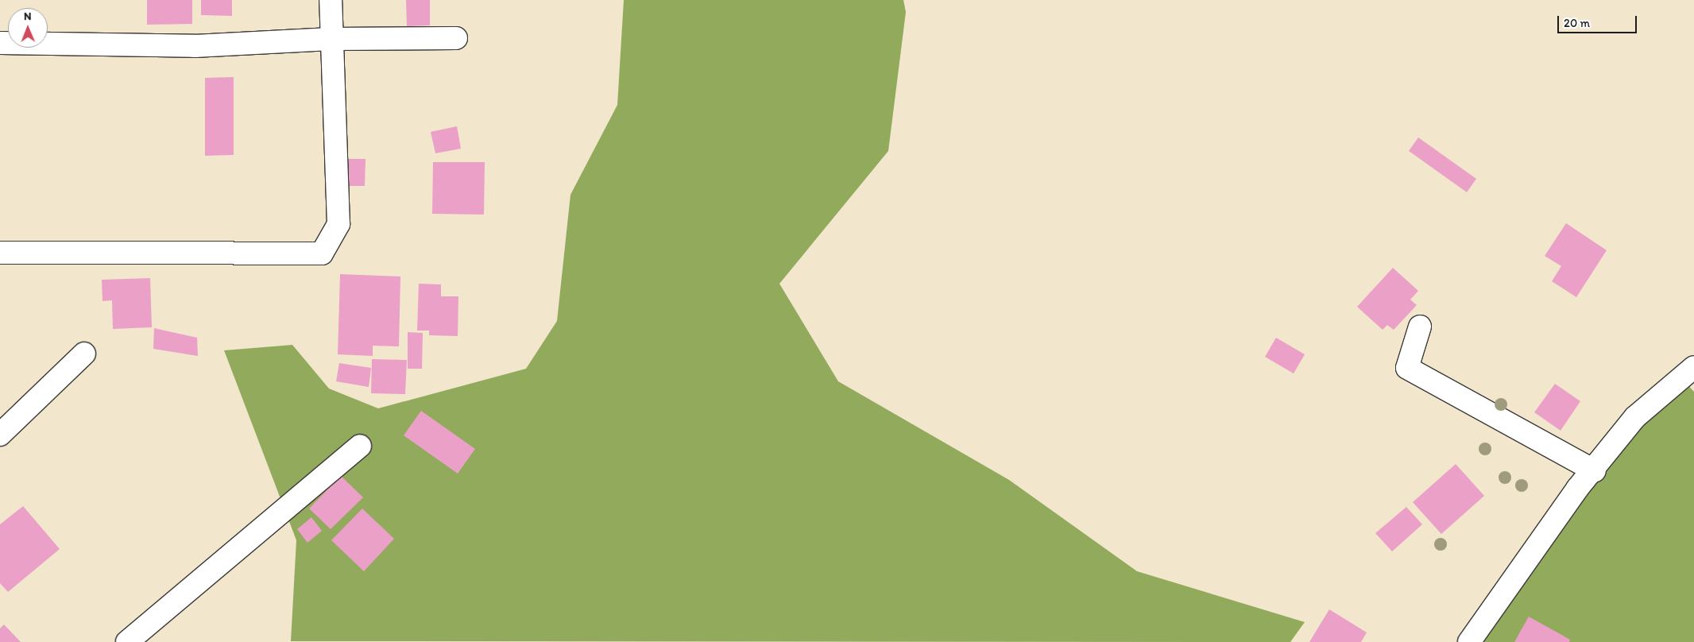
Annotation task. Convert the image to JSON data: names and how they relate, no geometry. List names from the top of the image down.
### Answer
{
  "scale_bar": "20 m",
  "north": "top"
}
